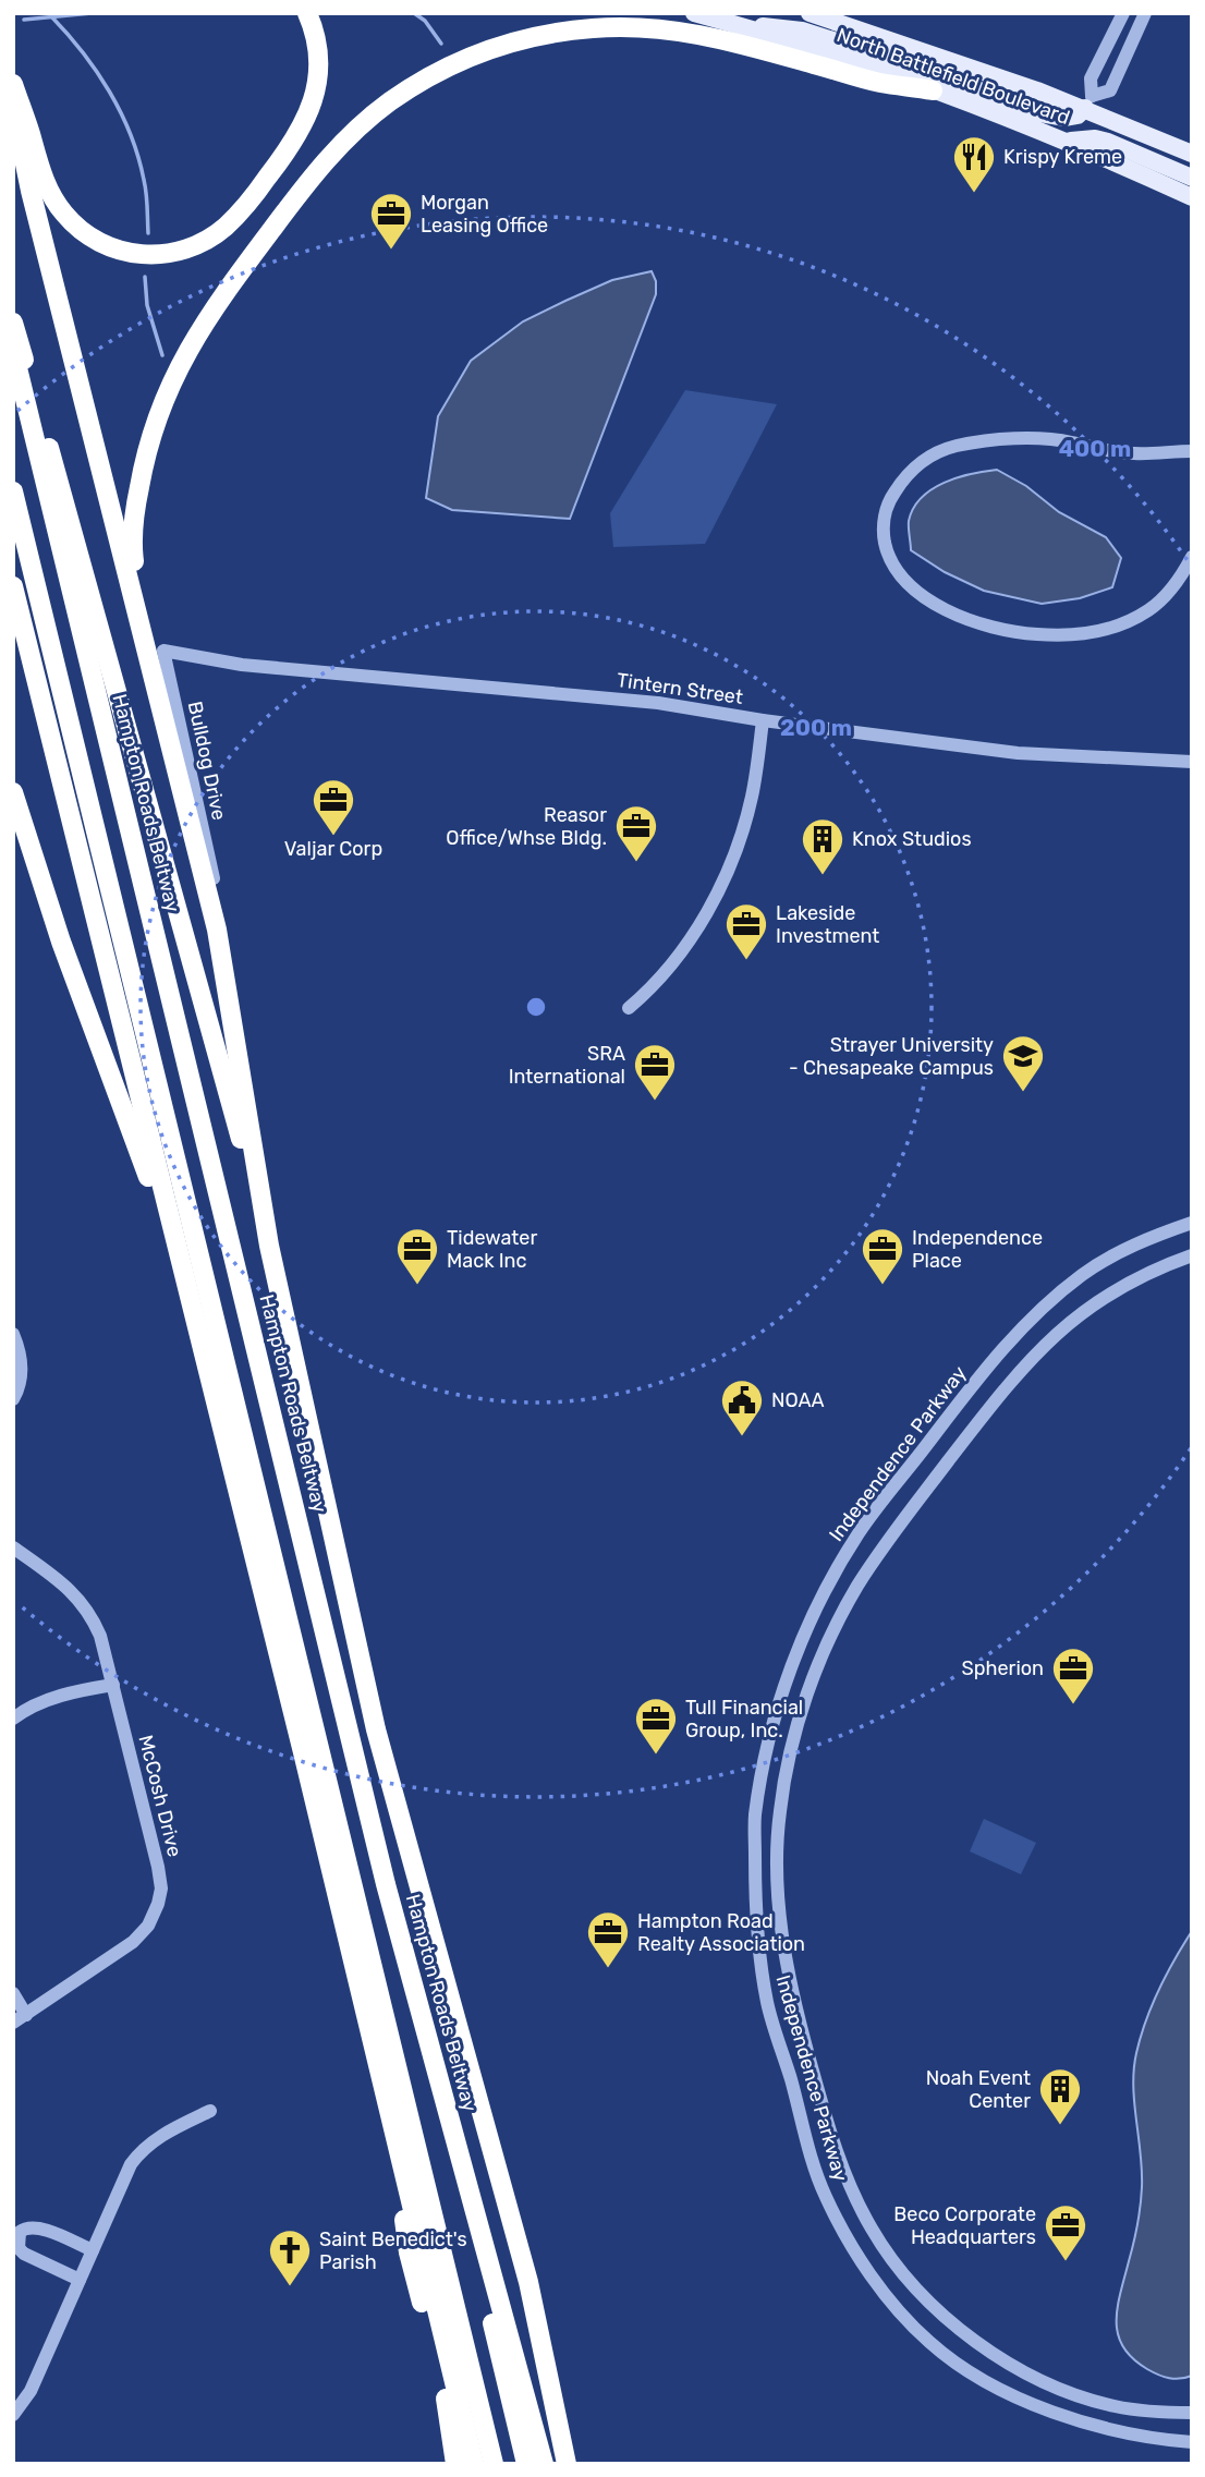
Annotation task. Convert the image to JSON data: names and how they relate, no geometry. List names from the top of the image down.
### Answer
{
  "streets": {
    "highway": ["Hampton Roads Beltway"],
    "main road": ["North Battlefield Boulevard"],
    "street": [
      "Tintern Street",
      "Bulldog Drive",
      "Independence Parkway",
      "McCosh Drive"
    ]
  },
  "crossings": [
    ["Tintern Street", "Bulldog Drive"]
  ],
  "places": {
    "restaurant": ["Krispy Kreme"],
    "office": [
      "Morgan Leasing Office",
      "Valjar Corp",
      "Reasor Office/Whse Bldg.",
      "Lakeside Investment",
      "SRA International",
      "Tidewater Mack Inc",
      "Independence Place",
      "Spherion",
      "Tull Financial Group, Inc.",
      "Hampton Road Realty Association",
      "Beco Corporate Headquarters"
    ],
    "building": ["Knox Studios", "Noah Event Center"],
    "school or university": ["Strayer University - Chesapeake Campus"],
    "public building": ["NOAA"],
    "church": ["Saint Benedict's Parish"]
  },
  "rings": ["400 m", "200 m"]
}
